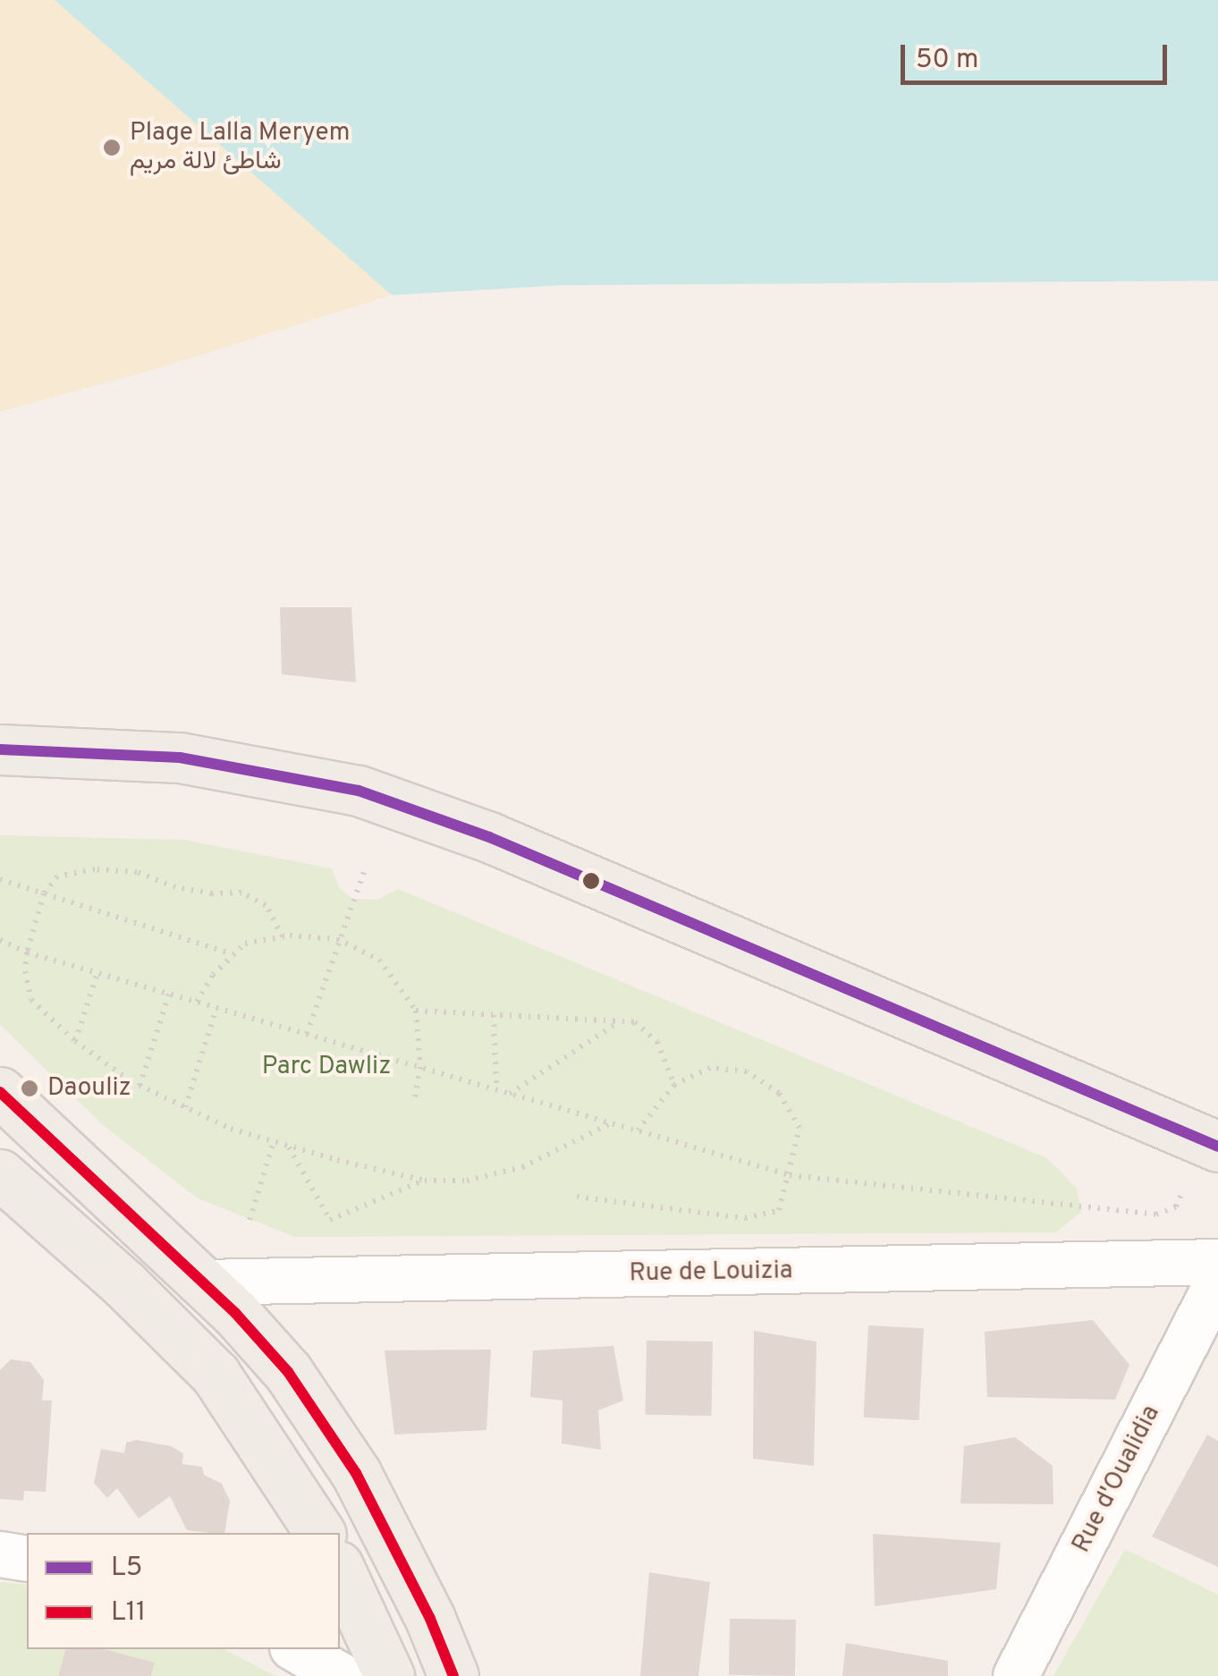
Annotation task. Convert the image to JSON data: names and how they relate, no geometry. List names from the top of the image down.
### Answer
{
  "streets": {
    "street": ["Rue de Louizia", "Rue d'Oualidia"]
  },
  "parks": ["Parc Dawliz"],
  "places": ["Plage Lalla Meryem شاطئ لالة مريم", "Daouliz"],
  "lines": ["transit line L5", "transit line L11"],
  "legend": ["L5", "L11"],
  "scale_bar": "50 m"
}
